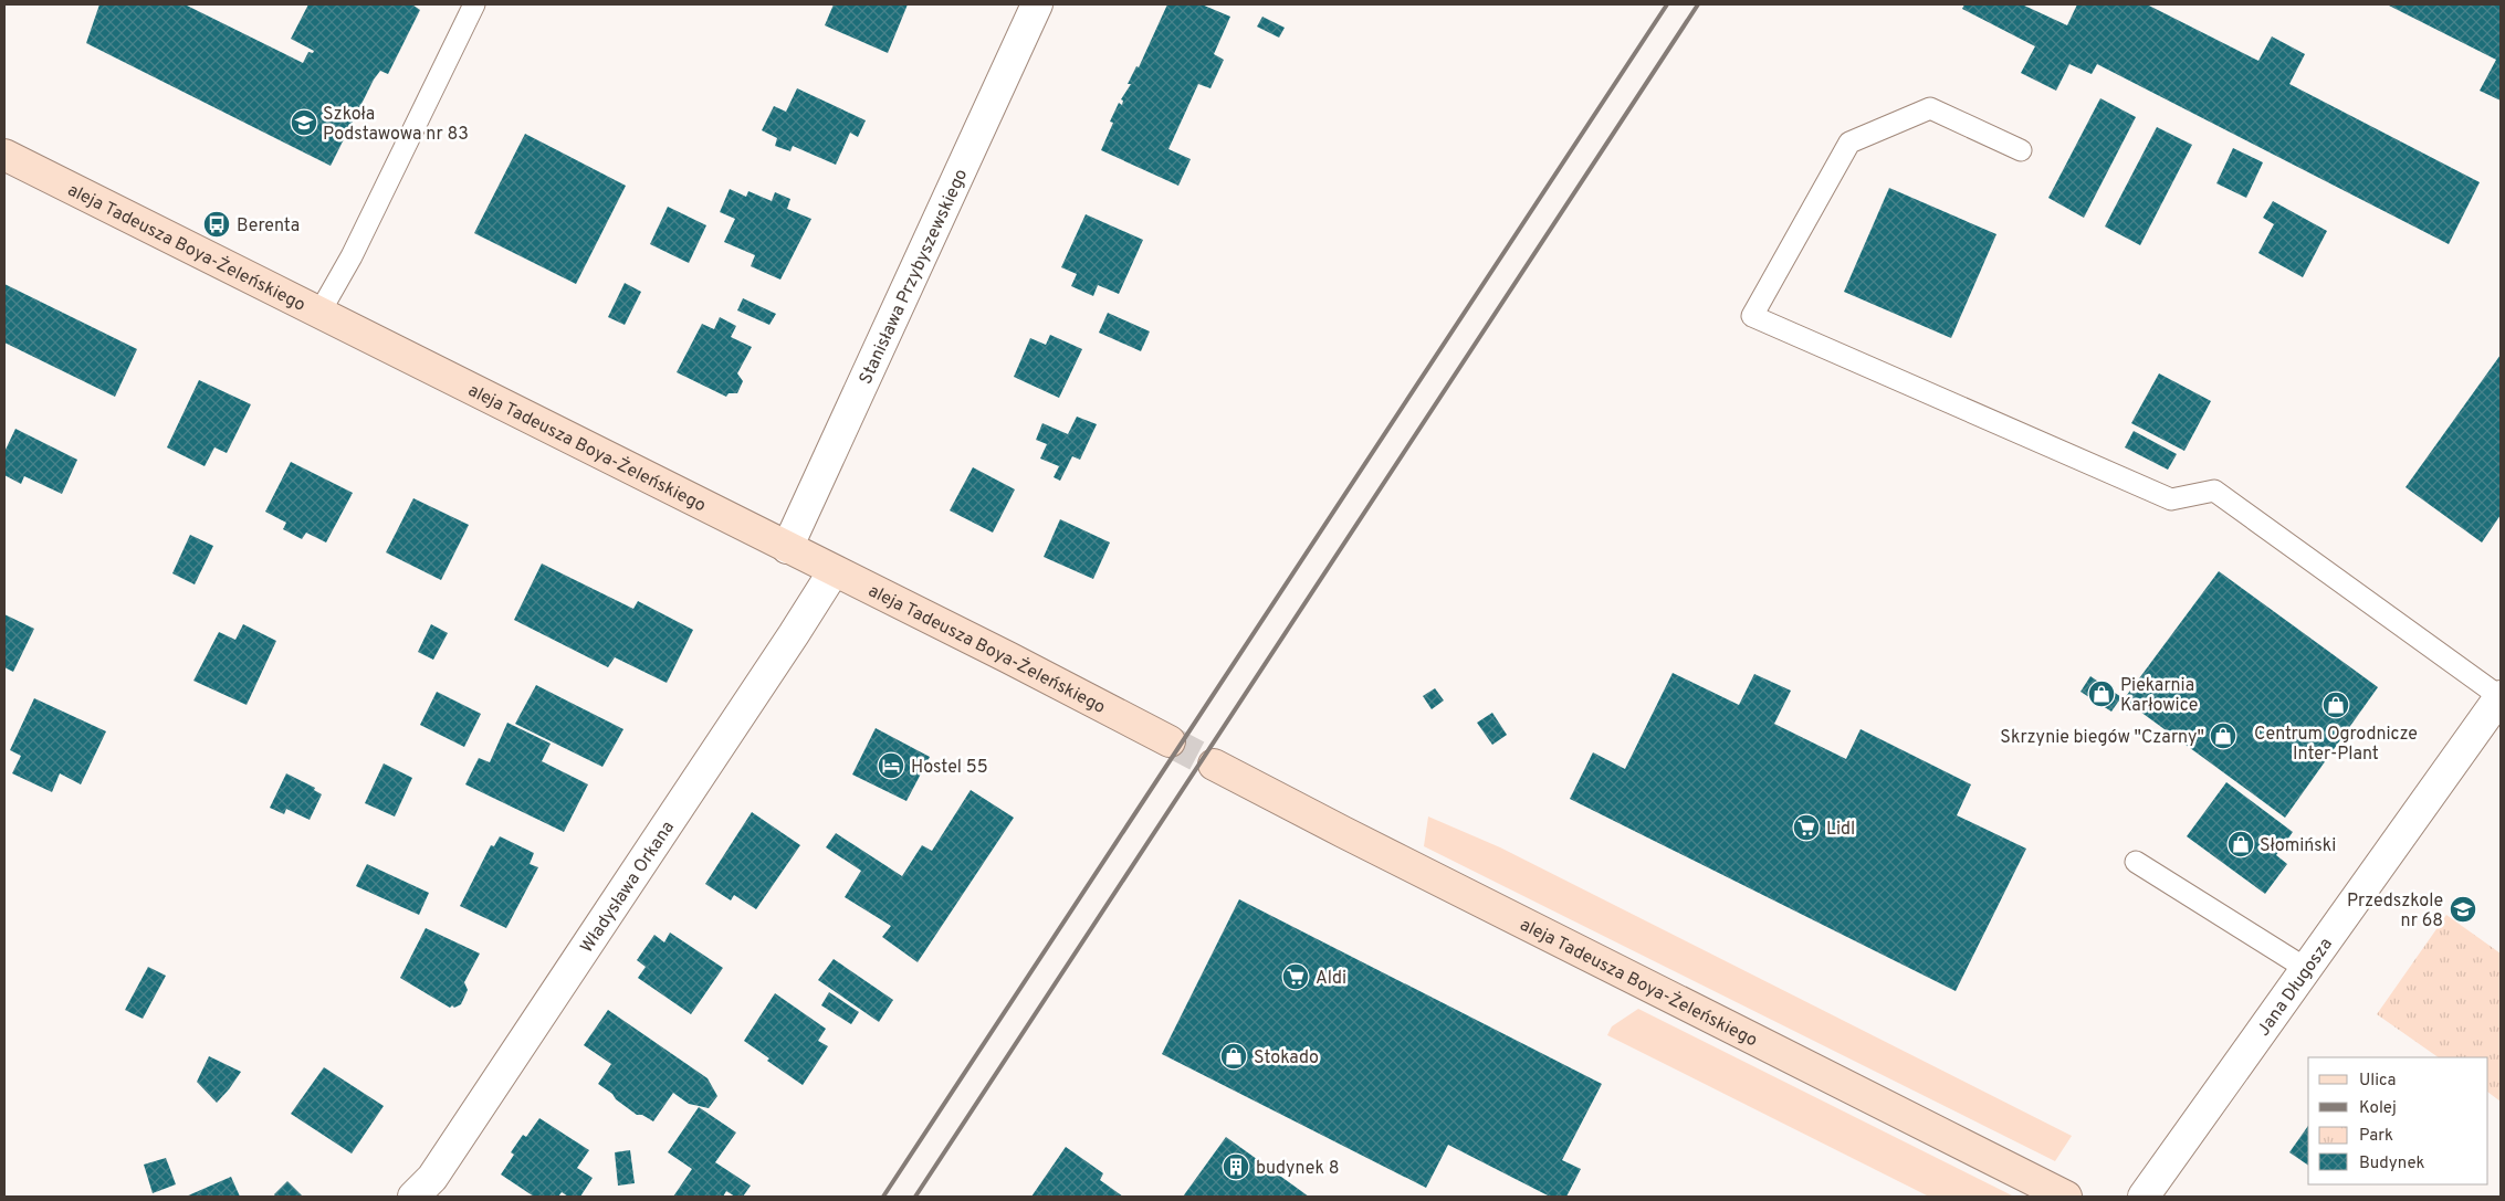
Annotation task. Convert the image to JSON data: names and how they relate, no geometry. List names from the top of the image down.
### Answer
{
  "streets": {
    "street": [
      "aleja Tadeusza Boya-Żeleńskiego",
      "Stanisława Przybyszewskiego",
      "Władysława Orkana",
      "Jana Długosza"
    ]
  },
  "crossings": [
    ["aleja Tadeusza Boya-Żeleńskiego", "Stanisława Przybyszewskiego"],
    ["aleja Tadeusza Boya-Żeleńskiego", "Władysława Orkana"]
  ],
  "places": {
    "school or university": ["Szkoła Podstawowa nr 83", "Przedszkole nr 68"],
    "bus stop": ["Berenta"],
    "shop": [
      "Piekarnia Karłowice",
      "Centrum Ogrodnicze Inter-Plant",
      "Skrzynie biegów \"Czarny\"",
      "Słomiński",
      "Stokado"
    ],
    "hotel": ["Hostel 55"],
    "supermarket": ["Lidl", "Aldi"],
    "building": ["budynek 8"]
  },
  "legend": [
    "Ulica",
    "Kolej",
    "Park",
    "Budynek"
  ]
}
